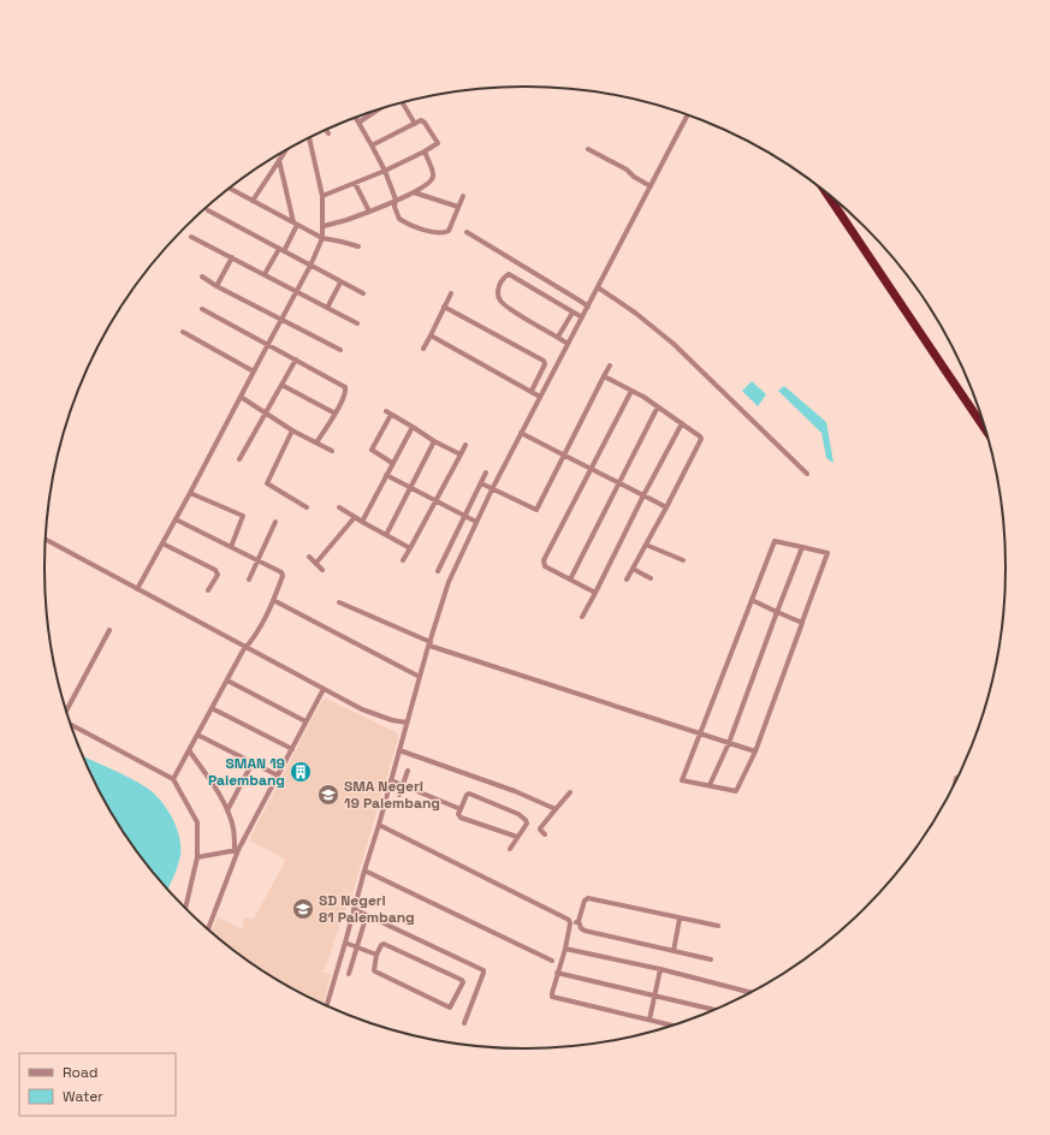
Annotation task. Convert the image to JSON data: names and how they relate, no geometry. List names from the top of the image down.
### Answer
{
  "places": {
    "building": ["SMAN 19 Palembang"],
    "school or university": ["SMA Negeri 19 Palembang", "SD Negeri 81 Palembang"]
  },
  "legend": ["Road", "Water"]
}
